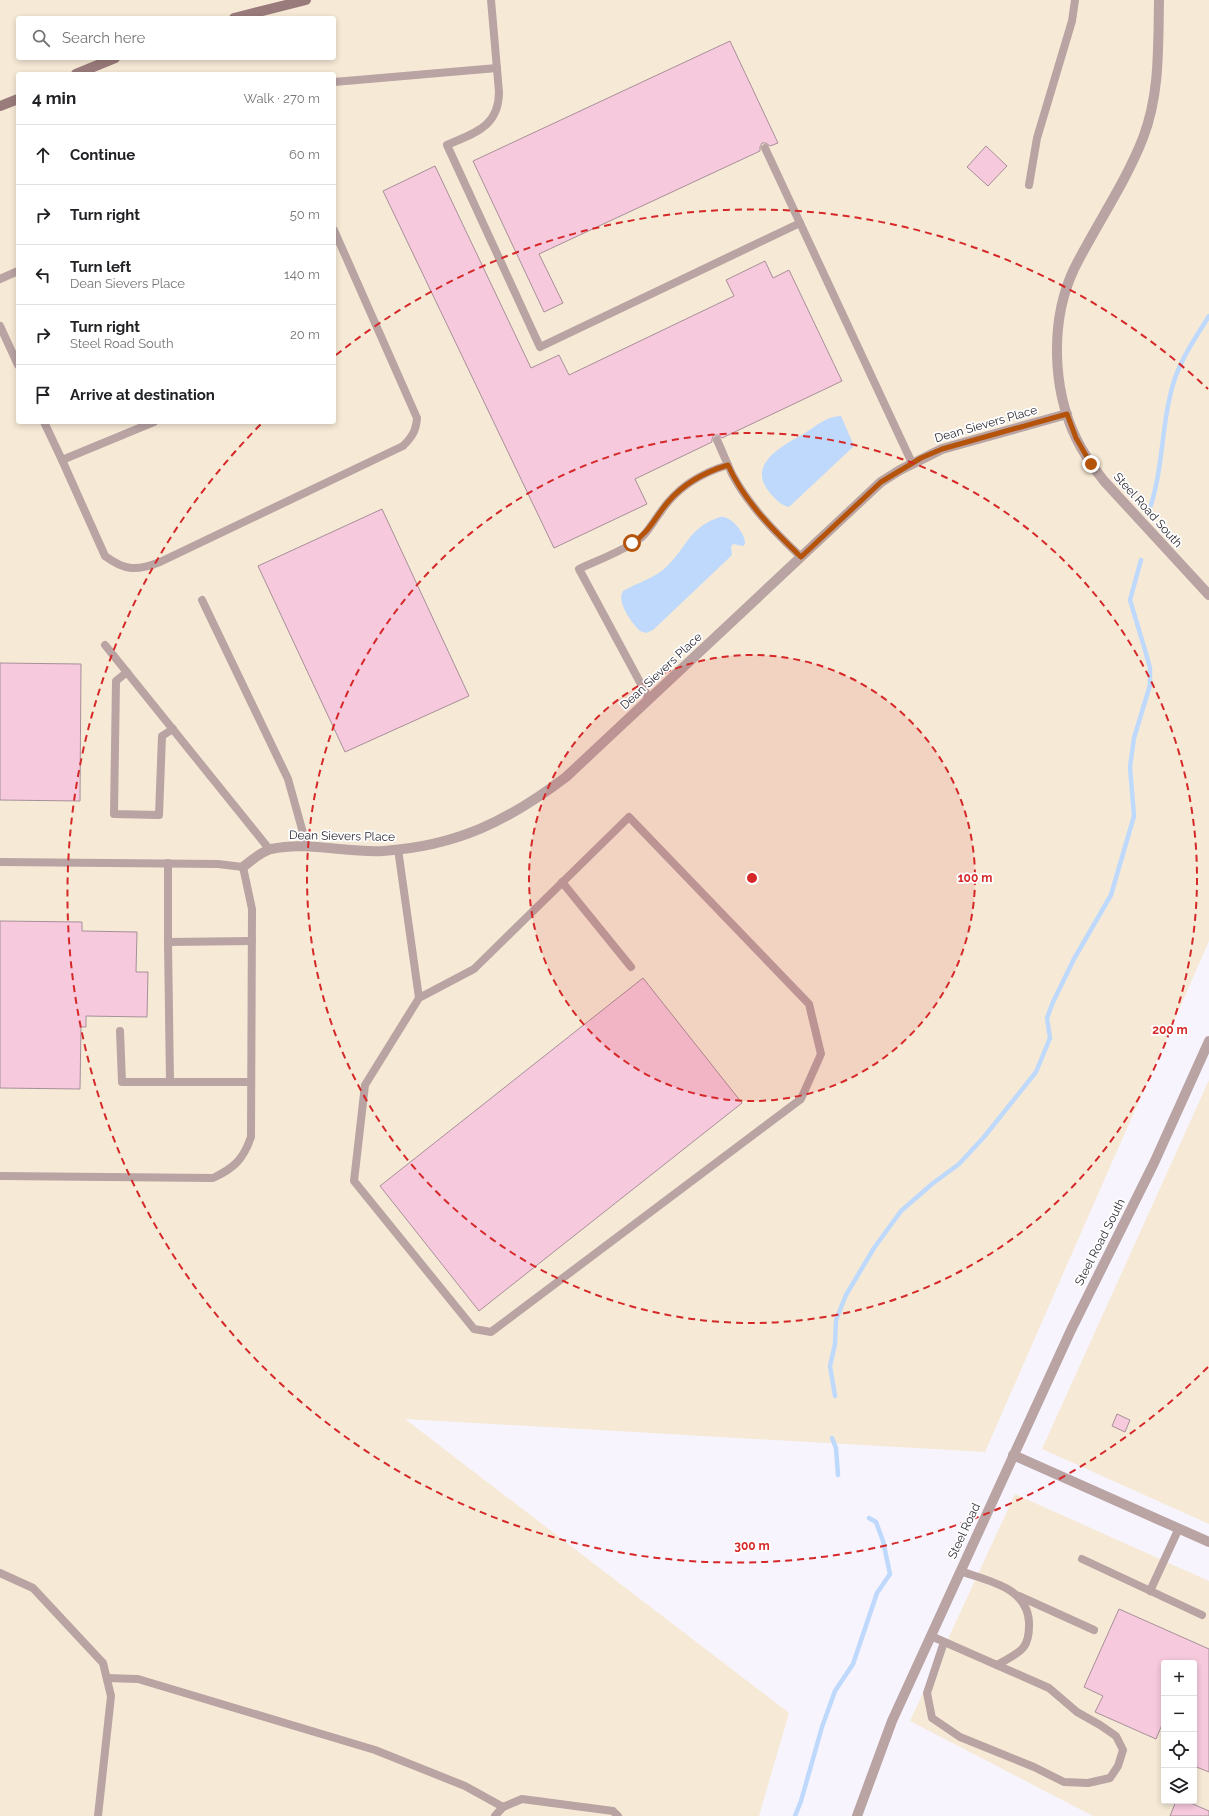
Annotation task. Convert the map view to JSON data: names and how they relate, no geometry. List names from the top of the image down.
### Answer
{
  "streets": {
    "street": ["Dean Sievers Place", "Steel Road South", "Steel Road"]
  },
  "crossings": [
    ["Dean Sievers Place", "Steel Road South"],
    ["Steel Road South", "Steel Road"]
  ],
  "page": {
    "search": "Search here",
    "heading": ["4 min", "Walk · 270 m"],
    "list": [
      ["Continue", "60 m"],
      ["Turn right", "50 m"],
      ["Turn left", "Dean Sievers Place", "140 m"],
      ["Turn right", "Steel Road South", "20 m"],
      "Arrive at destination"
    ],
    "map_buttons": ["+", "−"]
  },
  "rings": ["100 m", "200 m", "300 m"]
}
